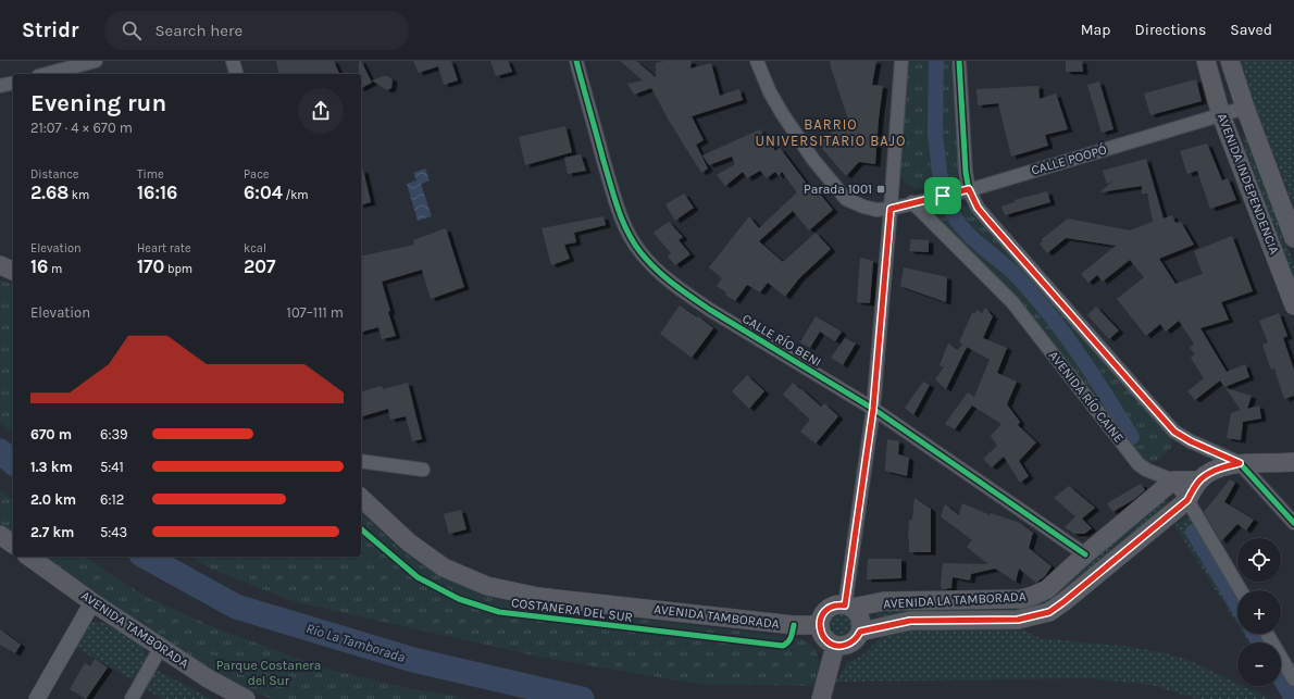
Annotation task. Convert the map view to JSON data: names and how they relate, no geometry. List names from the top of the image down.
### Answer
{
  "streets": {
    "main road": ["AVENIDA INDEPENDENCIA", "AVENIDA LA TAMBORADA", "AVENIDA TAMBORADA"],
    "street": ["CALLE POOPÓ", "CALLE RÍO BENI", "AVENIDA RÍO CAINE"],
    "cycle path": ["COSTANERA DEL SUR"]
  },
  "crossings": [
    ["CALLE POOPÓ", "AVENIDA INDEPENDENCIA"],
    ["CALLE POOPÓ", "AVENIDA RÍO CAINE"],
    ["CALLE RÍO BENI", "AVENIDA LA TAMBORADA"],
    ["AVENIDA RÍO CAINE", "AVENIDA LA TAMBORADA"],
    ["AVENIDA LA TAMBORADA", "AVENIDA TAMBORADA"]
  ],
  "districts": ["BARRIO UNIVERSITARIO BAJO"],
  "water": ["Río La Tamborada"],
  "parks": ["Parque Costanera del Sur"],
  "places": {
    "transit": ["Parada 1001"]
  },
  "page": {
    "header": "Stridr",
    "search": "Search here",
    "nav": ["Map", "Directions", "Saved"],
    "heading": ["Evening run", "21:07 · 4 × 670 m"],
    "stats": [
      ["Distance", "2.68 km"],
      ["Time", "16:16"],
      ["Pace", "6:04 /km"],
      ["Elevation", "16 m"],
      ["Heart rate", "170 bpm"],
      ["kcal", "207"]
    ],
    "chart": ["Elevation", "107–111 m"],
    "list": [
      {
        "name": "670 m",
        "note": "6:39"
      },
      {
        "name": "1.3 km",
        "note": "5:41"
      },
      {
        "name": "2.0 km",
        "note": "6:12"
      },
      {
        "name": "2.7 km",
        "note": "5:43"
      }
    ],
    "map_buttons": ["+", "−"]
  }
}
